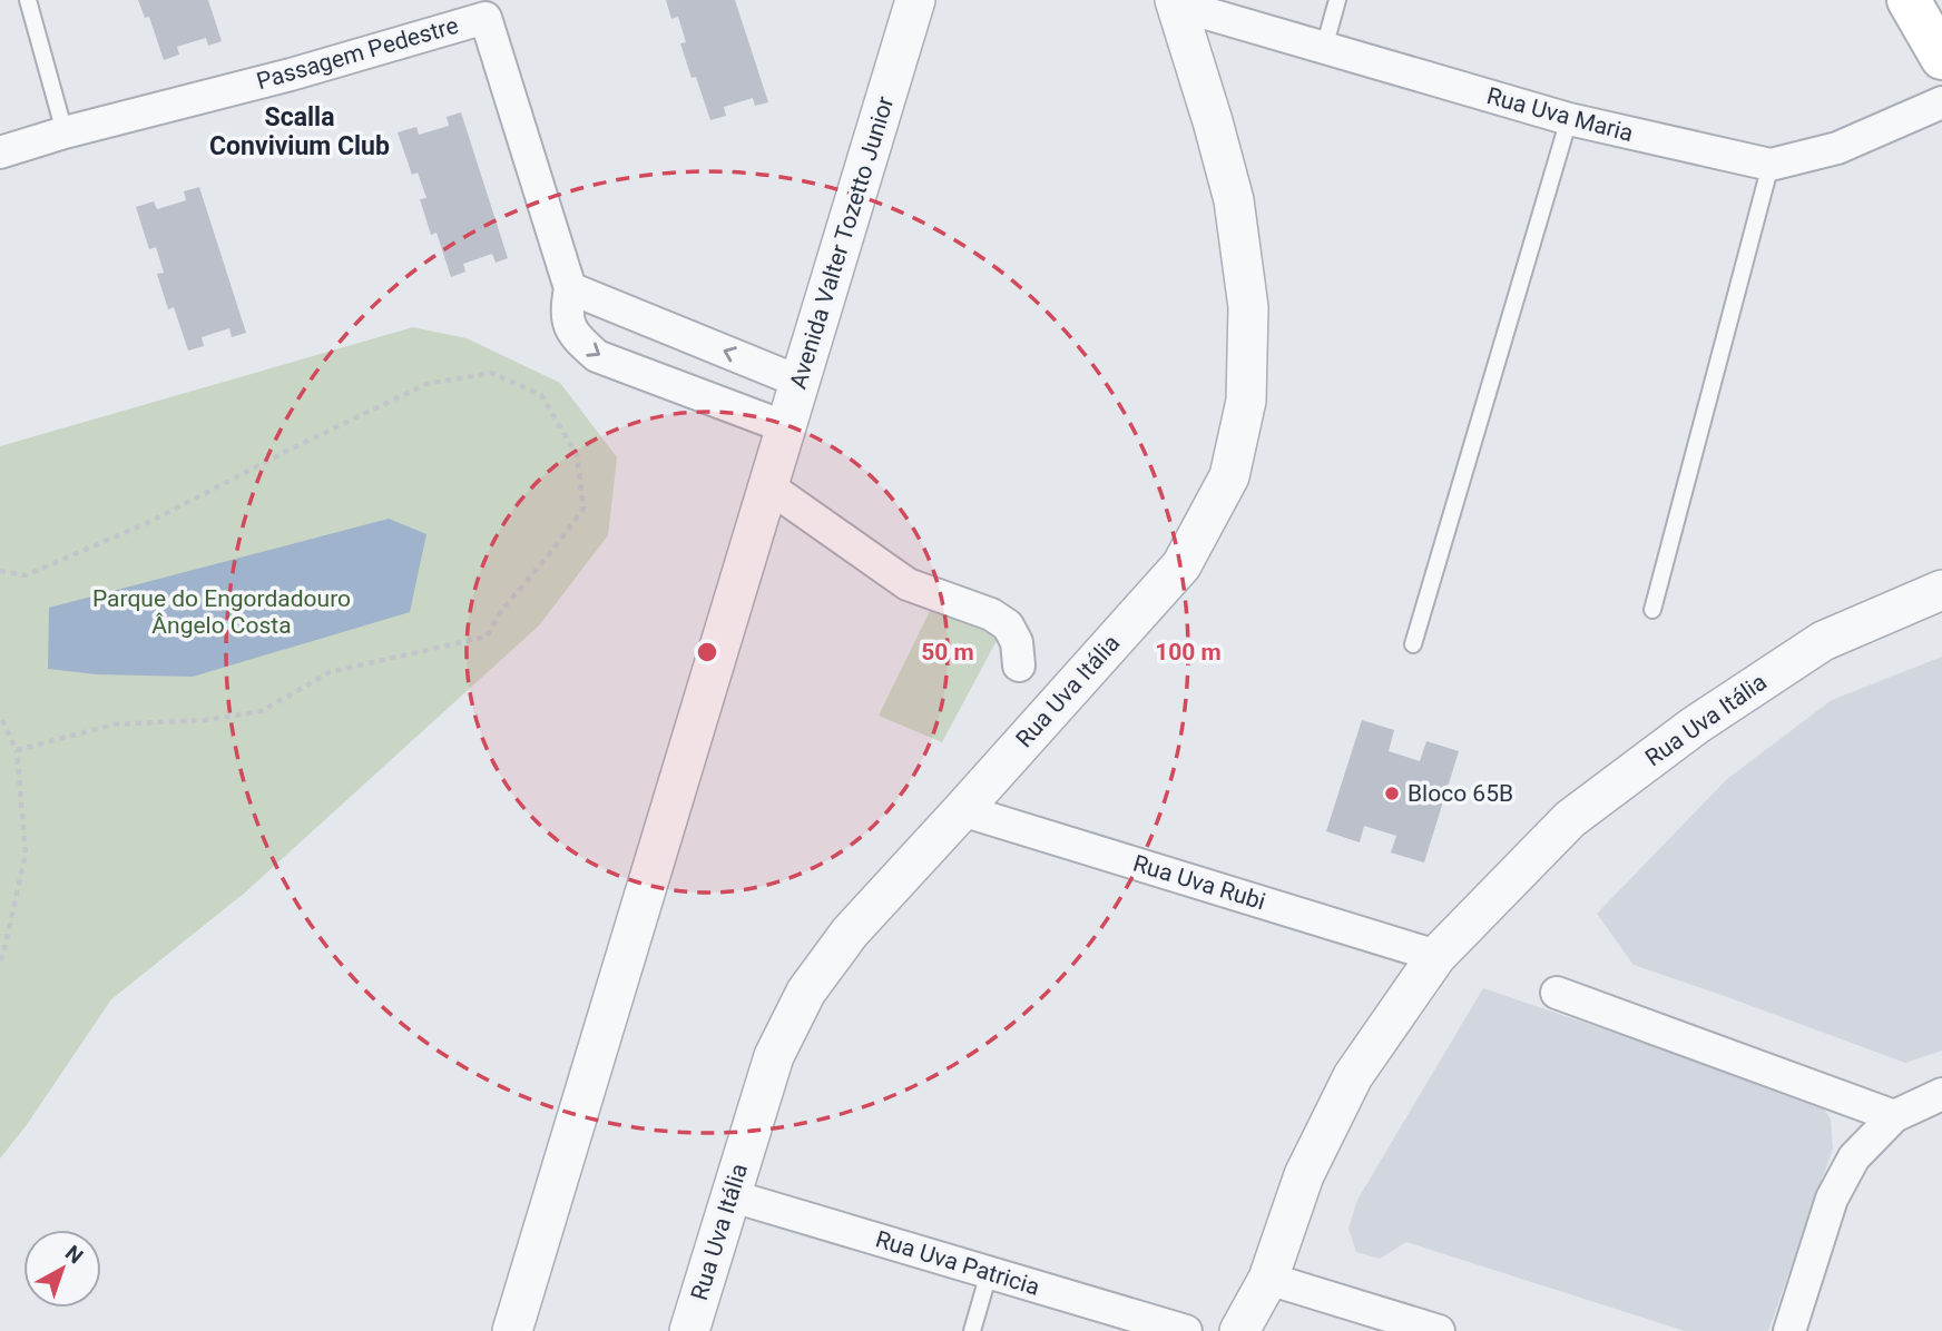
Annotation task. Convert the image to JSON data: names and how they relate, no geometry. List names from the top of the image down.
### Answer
{
  "streets": {
    "street": [
      "Passagem Pedestre",
      "Rua Uva Maria",
      "Avenida Valter Tozetto Junior",
      "Rua Uva Itália",
      "Rua Uva Rubi",
      "Rua Uva Patricia"
    ]
  },
  "crossings": [
    ["Passagem Pedestre", "Avenida Valter Tozetto Junior"],
    ["Rua Uva Maria", "Rua Uva Itália"],
    ["Rua Uva Itália", "Rua Uva Rubi"],
    ["Rua Uva Itália", "Rua Uva Patricia"]
  ],
  "districts": ["Scalla Convivium Club"],
  "parks": ["Parque do Engordadouro Ângelo Costa"],
  "places": ["Bloco 65B"],
  "north": "top right",
  "rings": ["50 m", "100 m"]
}
